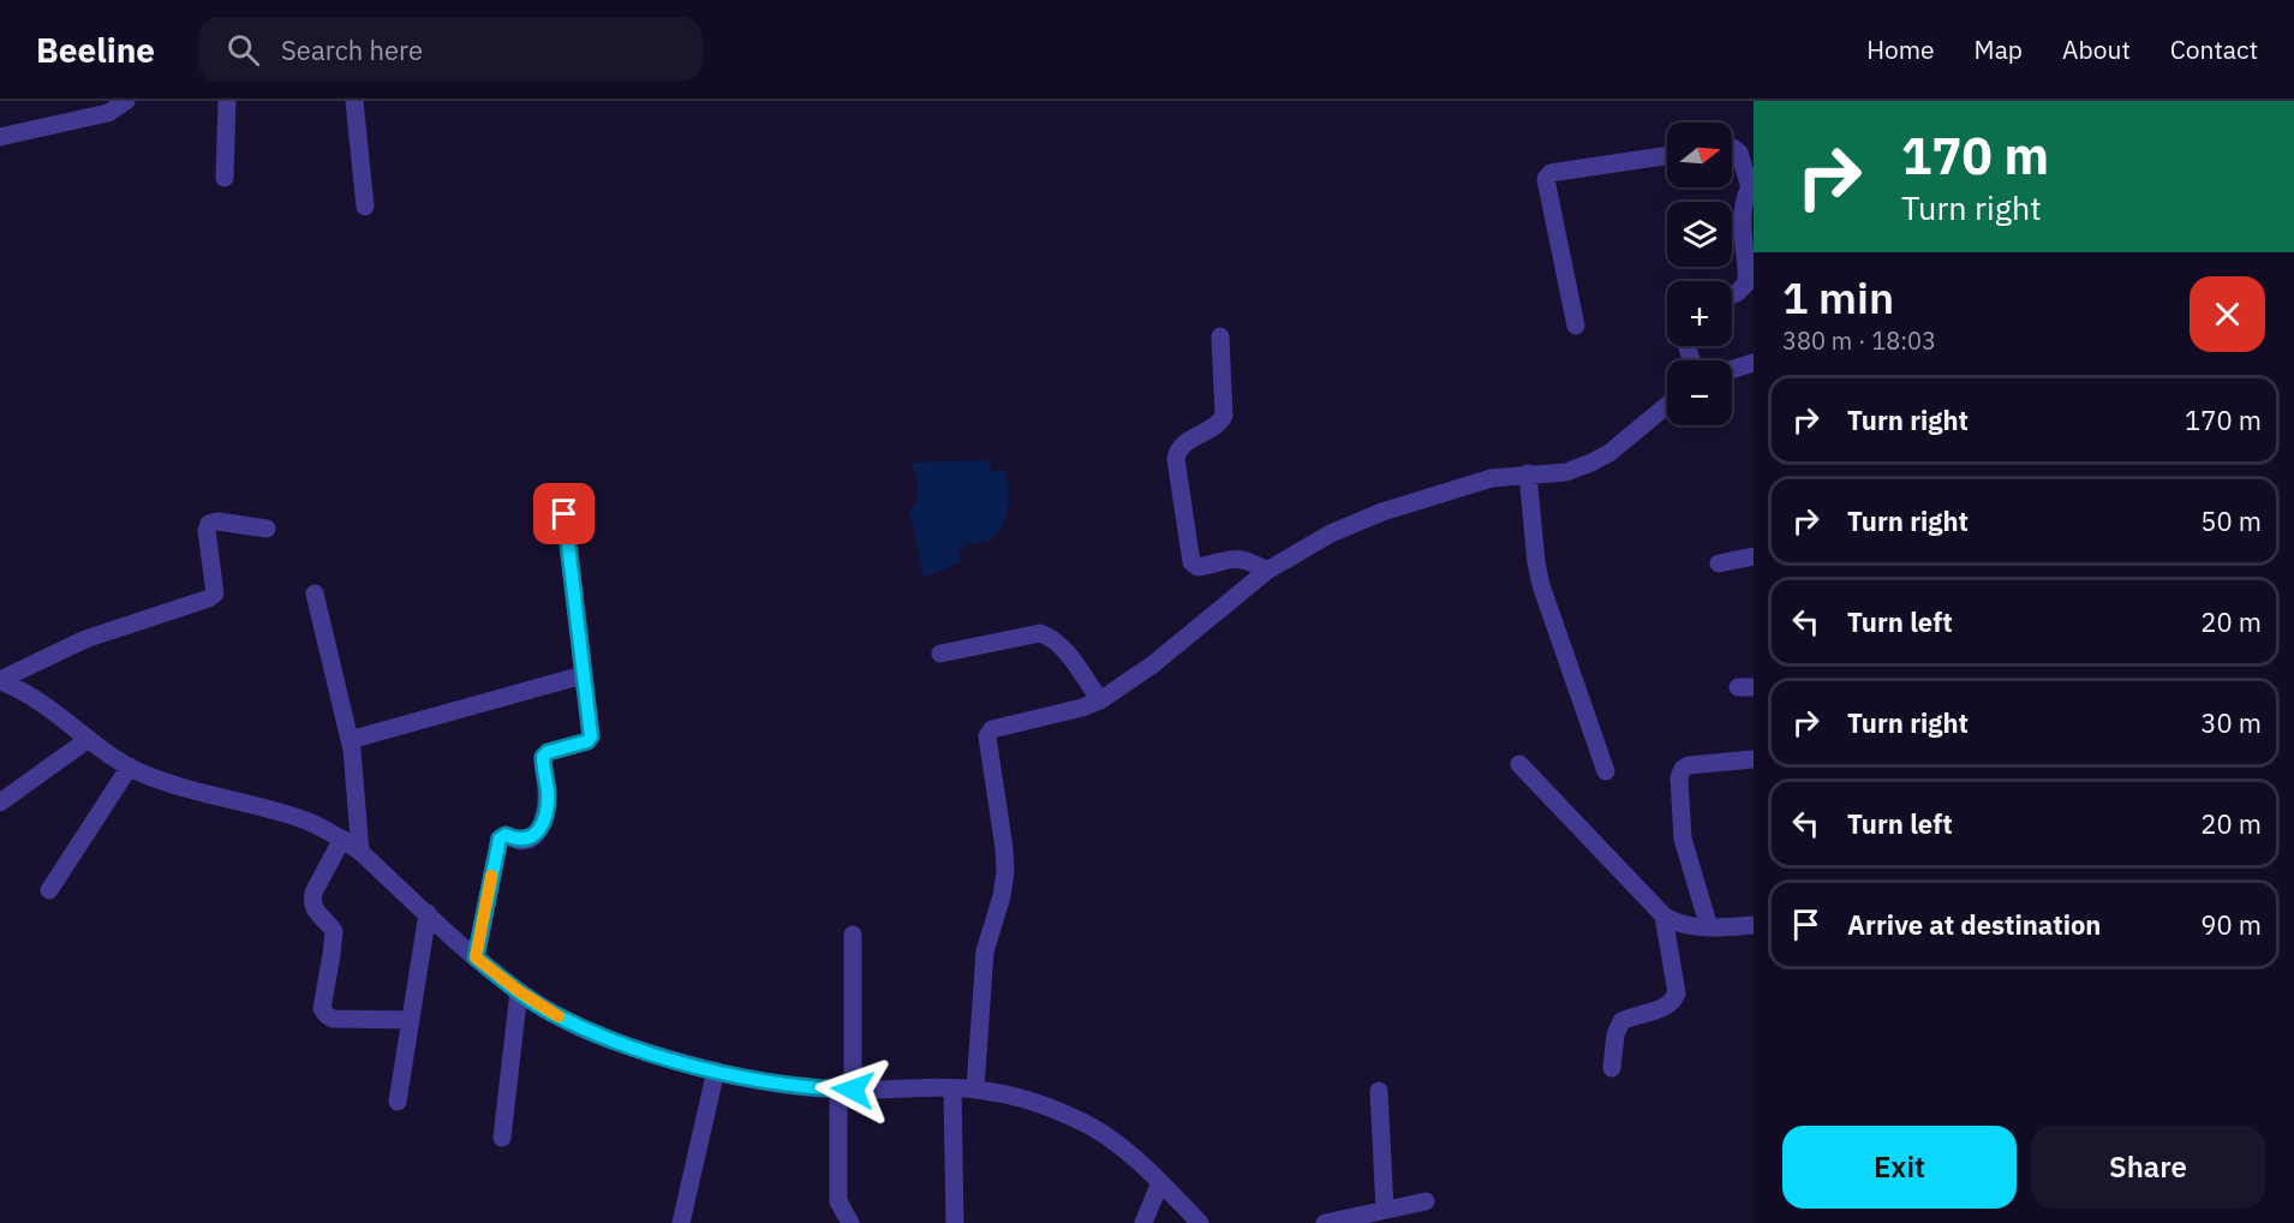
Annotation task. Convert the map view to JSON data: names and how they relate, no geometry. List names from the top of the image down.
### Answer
{
  "north": "right",
  "page": {
    "header": "Beeline",
    "search": "Search here",
    "nav": [
      "Home",
      "Map",
      "About",
      "Contact"
    ],
    "turn": ["170 m", "Turn right"],
    "map_buttons": ["+", "−"],
    "heading": ["1 min", "380 m · 18:03"],
    "list": [
      {
        "name": "Turn right",
        "value": "170 m"
      },
      {
        "name": "Turn right",
        "value": "50 m"
      },
      {
        "name": "Turn left",
        "value": "20 m"
      },
      {
        "name": "Turn right",
        "value": "30 m"
      },
      {
        "name": "Turn left",
        "value": "20 m"
      },
      {
        "name": "Arrive at destination",
        "value": "90 m"
      }
    ],
    "buttons": ["Exit", "Share"]
  }
}
